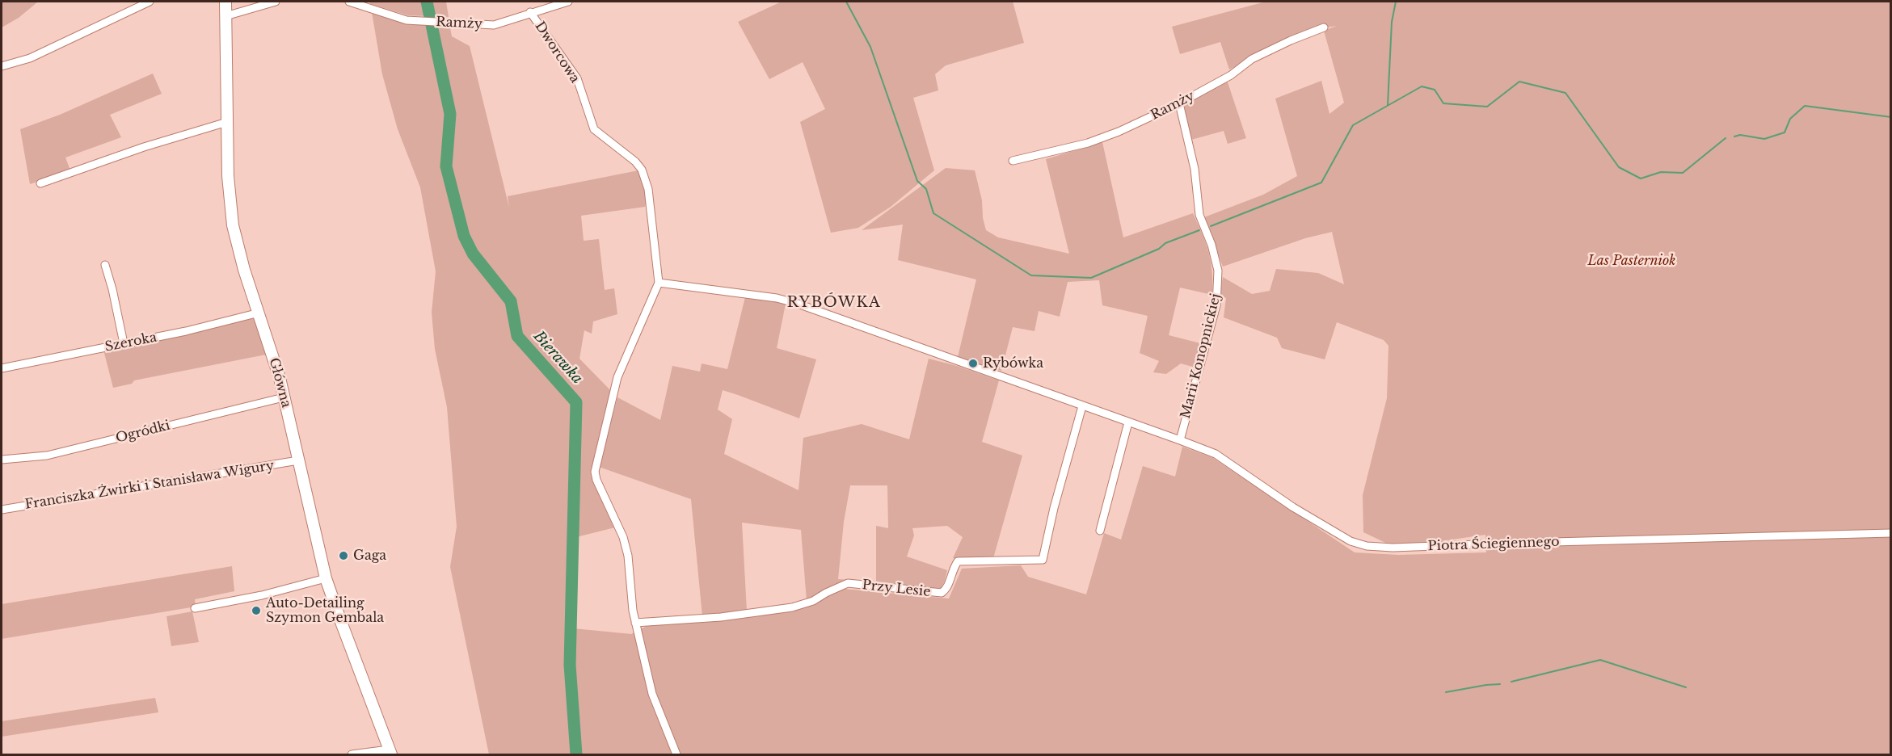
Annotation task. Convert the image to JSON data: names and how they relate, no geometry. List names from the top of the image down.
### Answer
{
  "streets": {
    "main road": ["Główna"],
    "street": [
      "Ramży",
      "Dworcowa",
      "Szeroka",
      "Marii Konopnickiej",
      "Ogródki",
      "Franciszka Żwirki i Stanisława Wigury",
      "Piotra Ściegiennego",
      "Przy Lesie"
    ]
  },
  "crossings": [
    ["Ramży", "Dworcowa"],
    ["Ramży", "Marii Konopnickiej"],
    ["Dworcowa", "Piotra Ściegiennego"],
    ["Szeroka", "Główna"],
    ["Marii Konopnickiej", "Piotra Ściegiennego"],
    ["Główna", "Ogródki"],
    ["Główna", "Franciszka Żwirki i Stanisława Wigury"],
    ["Piotra Ściegiennego", "Przy Lesie"]
  ],
  "districts": ["RYBÓWKA"],
  "water": ["Bierawka"],
  "parks": ["Las Pasterniok"],
  "places": ["Rybówka", "Gaga", "Auto-Detailing Szymon Gembala"]
}
